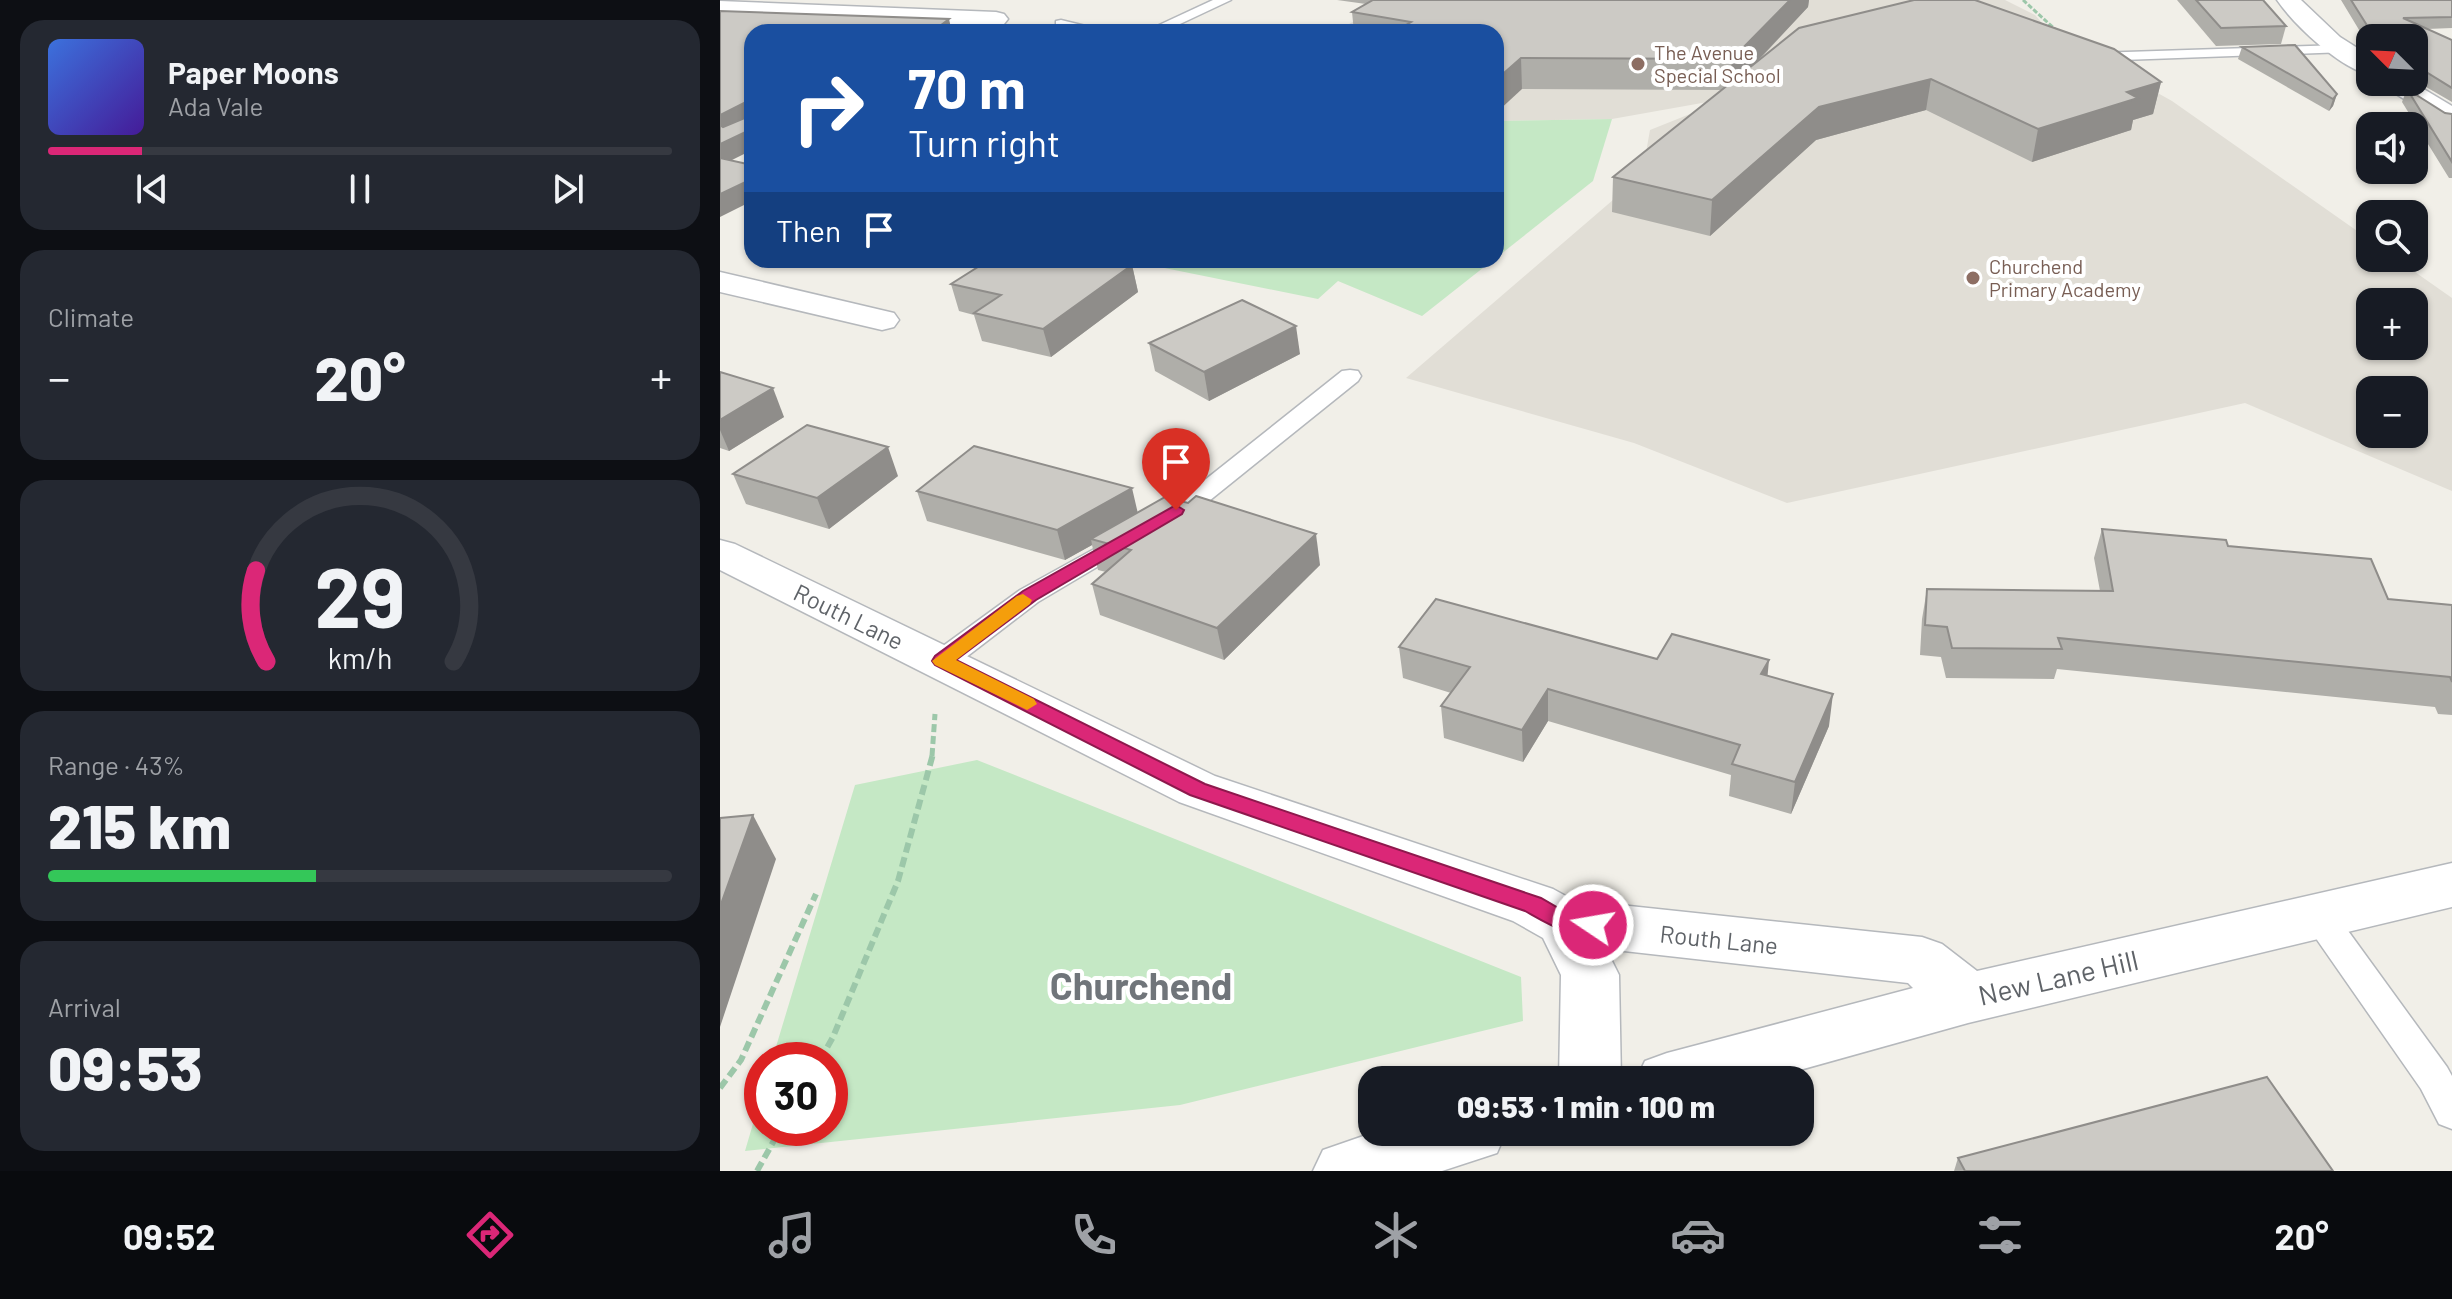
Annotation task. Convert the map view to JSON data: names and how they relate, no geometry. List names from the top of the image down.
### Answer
{
  "streets": {
    "street": ["Routh Lane", "New Lane Hill"]
  },
  "crossings": [
    ["Routh Lane", "New Lane Hill"]
  ],
  "districts": ["Churchend"],
  "places": ["The Avenue Special School", "Churchend Primary Academy"],
  "north": "top left",
  "page": {
    "map_buttons": ["+", "−"],
    "turn": ["70 m", "Turn right"],
    "song": ["Paper Moons", "Ada Vale"],
    "then": "Then",
    "tile": [
      "Climate",
      ["Range · 43%", "215 km"],
      ["Arrival", "09:53"]
    ],
    "heat": ["−", "20°", "+"],
    "limit": "30",
    "trip": "09:53 · 1 min · 100 m",
    "tabs": ["09:52", "20°"],
    "gauge": ["29", "km/h"]
  }
}
